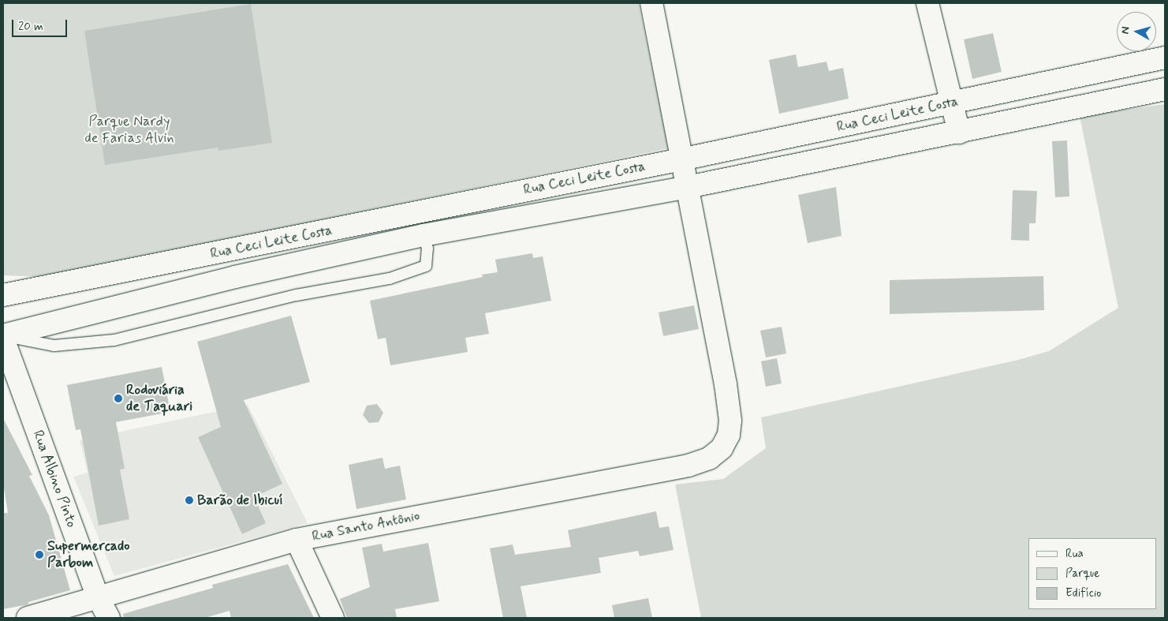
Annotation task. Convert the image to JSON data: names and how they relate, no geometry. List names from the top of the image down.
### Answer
{
  "streets": {
    "street": ["Rua Ceci Leite Costa", "Rua Albino Pinto", "Rua Santo Antônio"]
  },
  "crossings": [
    ["Rua Ceci Leite Costa", "Rua Santo Antônio"],
    ["Rua Albino Pinto", "Rua Santo Antônio"]
  ],
  "parks": ["Parque Nardy de Farias Alvin"],
  "places": ["Rodoviária de Taquari", "Barão de Ibicuí", "Supermercado Parbom"],
  "legend": ["Rua", "Parque", "Edifício"],
  "scale_bar": "20 m",
  "north": "left"
}
